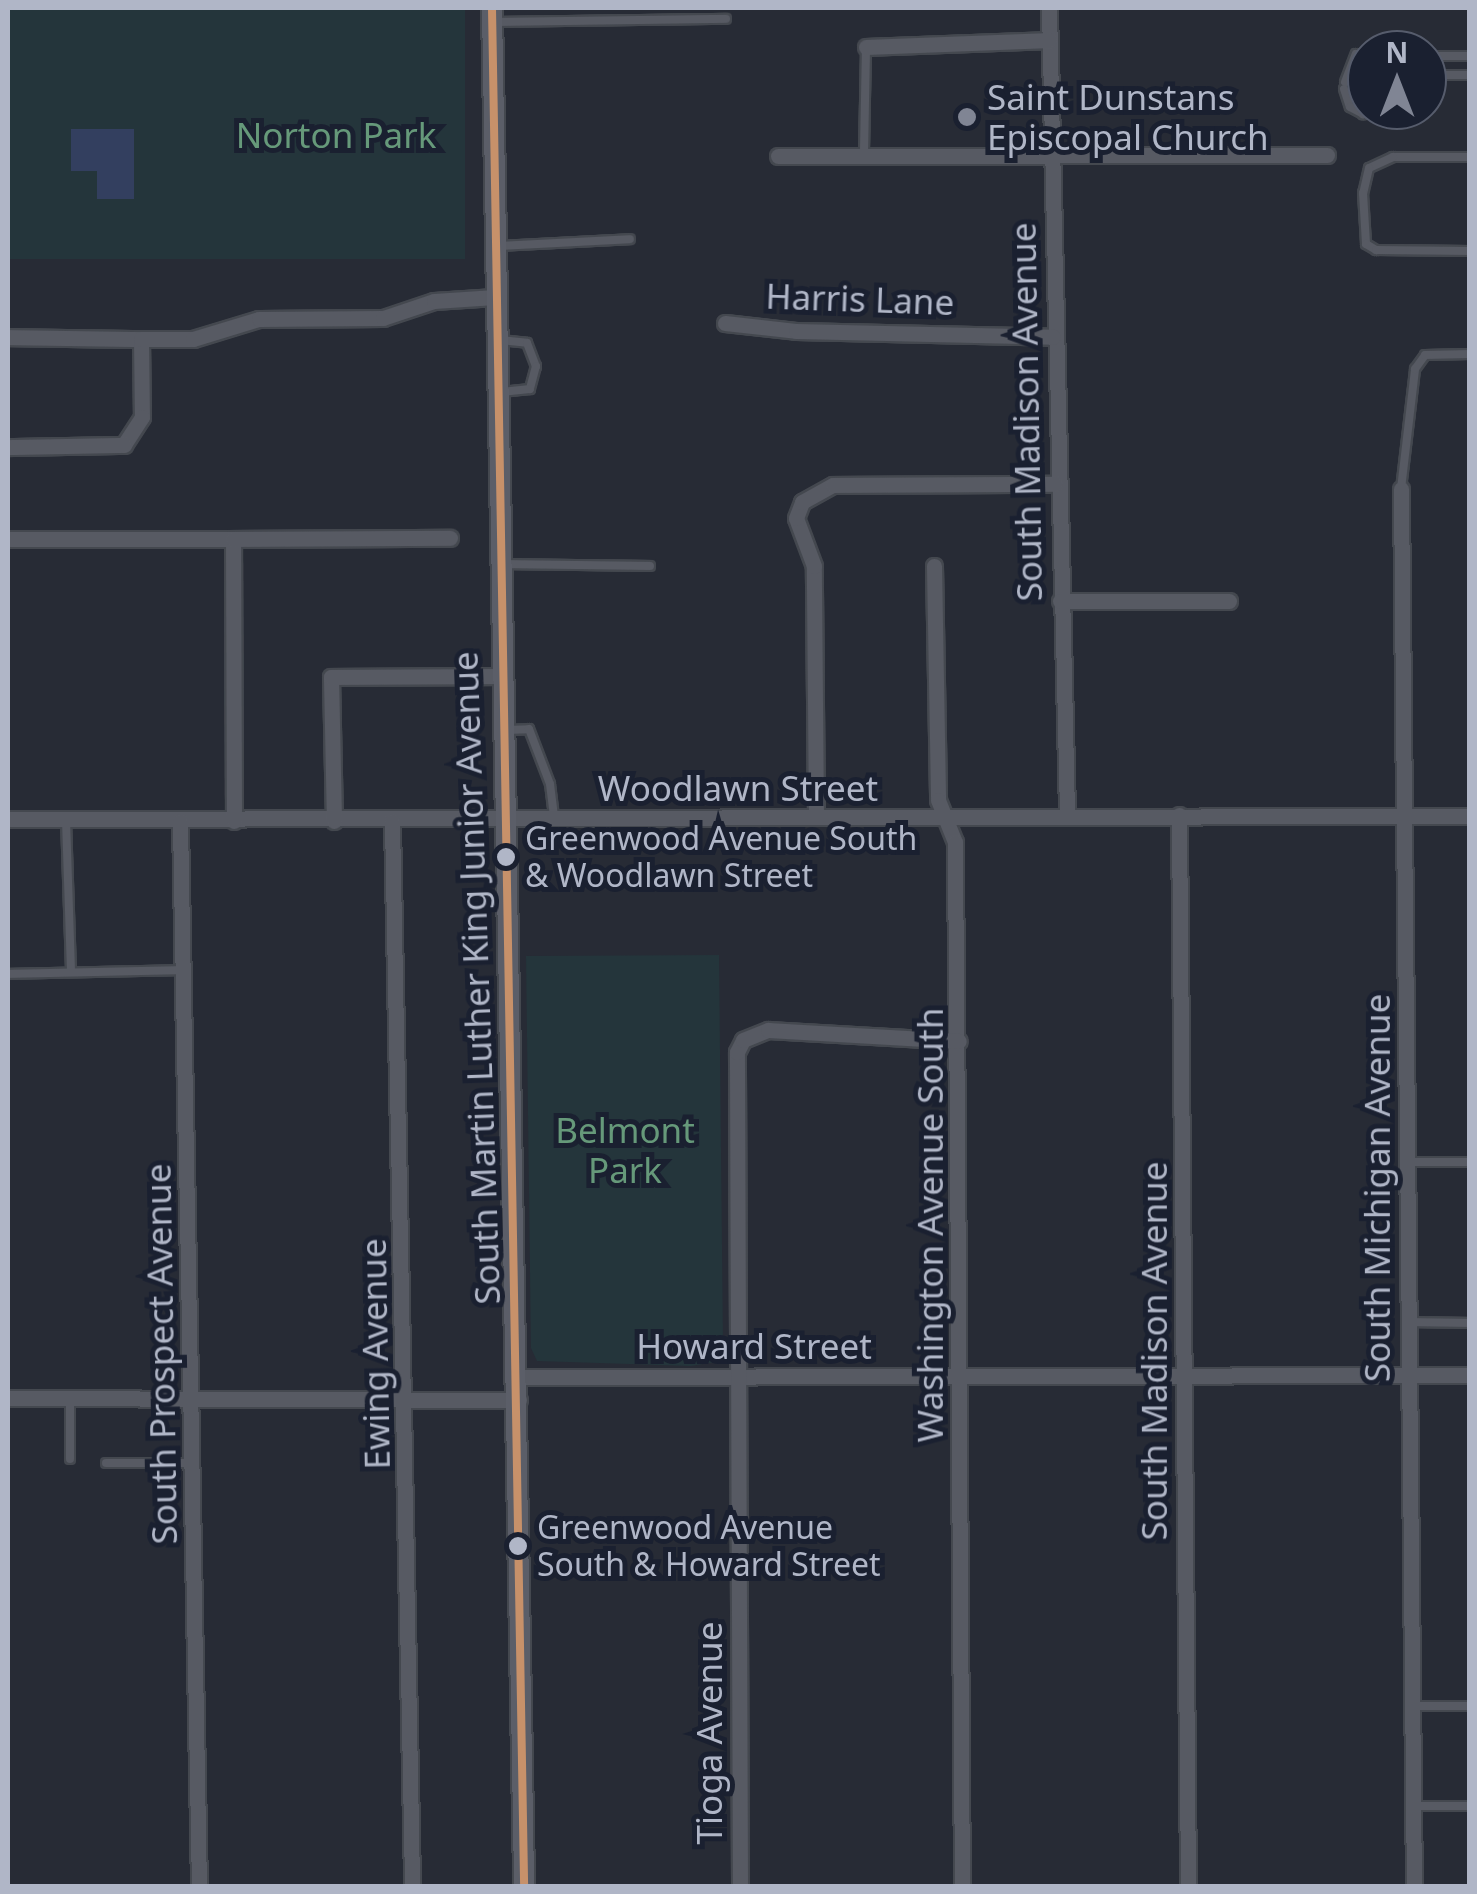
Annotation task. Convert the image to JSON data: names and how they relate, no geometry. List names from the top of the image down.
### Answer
{
  "streets": {
    "street": [
      "Harris Lane",
      "South Madison Avenue",
      "Woodlawn Street",
      "South Martin Luther King Junior Avenue",
      "South Michigan Avenue",
      "Washington Avenue South",
      "Howard Street",
      "South Prospect Avenue",
      "Ewing Avenue",
      "Tioga Avenue"
    ]
  },
  "crossings": [
    ["Harris Lane", "South Madison Avenue"],
    ["South Madison Avenue", "Woodlawn Street"],
    ["South Madison Avenue", "Howard Street"],
    ["Woodlawn Street", "South Martin Luther King Junior Avenue"],
    ["Woodlawn Street", "South Michigan Avenue"],
    ["Woodlawn Street", "Washington Avenue South"],
    ["Woodlawn Street", "South Prospect Avenue"],
    ["Woodlawn Street", "Ewing Avenue"],
    ["South Martin Luther King Junior Avenue", "Howard Street"],
    ["South Michigan Avenue", "Howard Street"],
    ["Washington Avenue South", "Howard Street"],
    ["Washington Avenue South", "Tioga Avenue"],
    ["Howard Street", "Tioga Avenue"]
  ],
  "parks": ["Norton Park", "Belmont Park"],
  "places": ["Saint Dunstans Episcopal Church", "Greenwood Avenue South & Woodlawn Street", "Greenwood Avenue South & Howard Street"],
  "north": "top"
}
